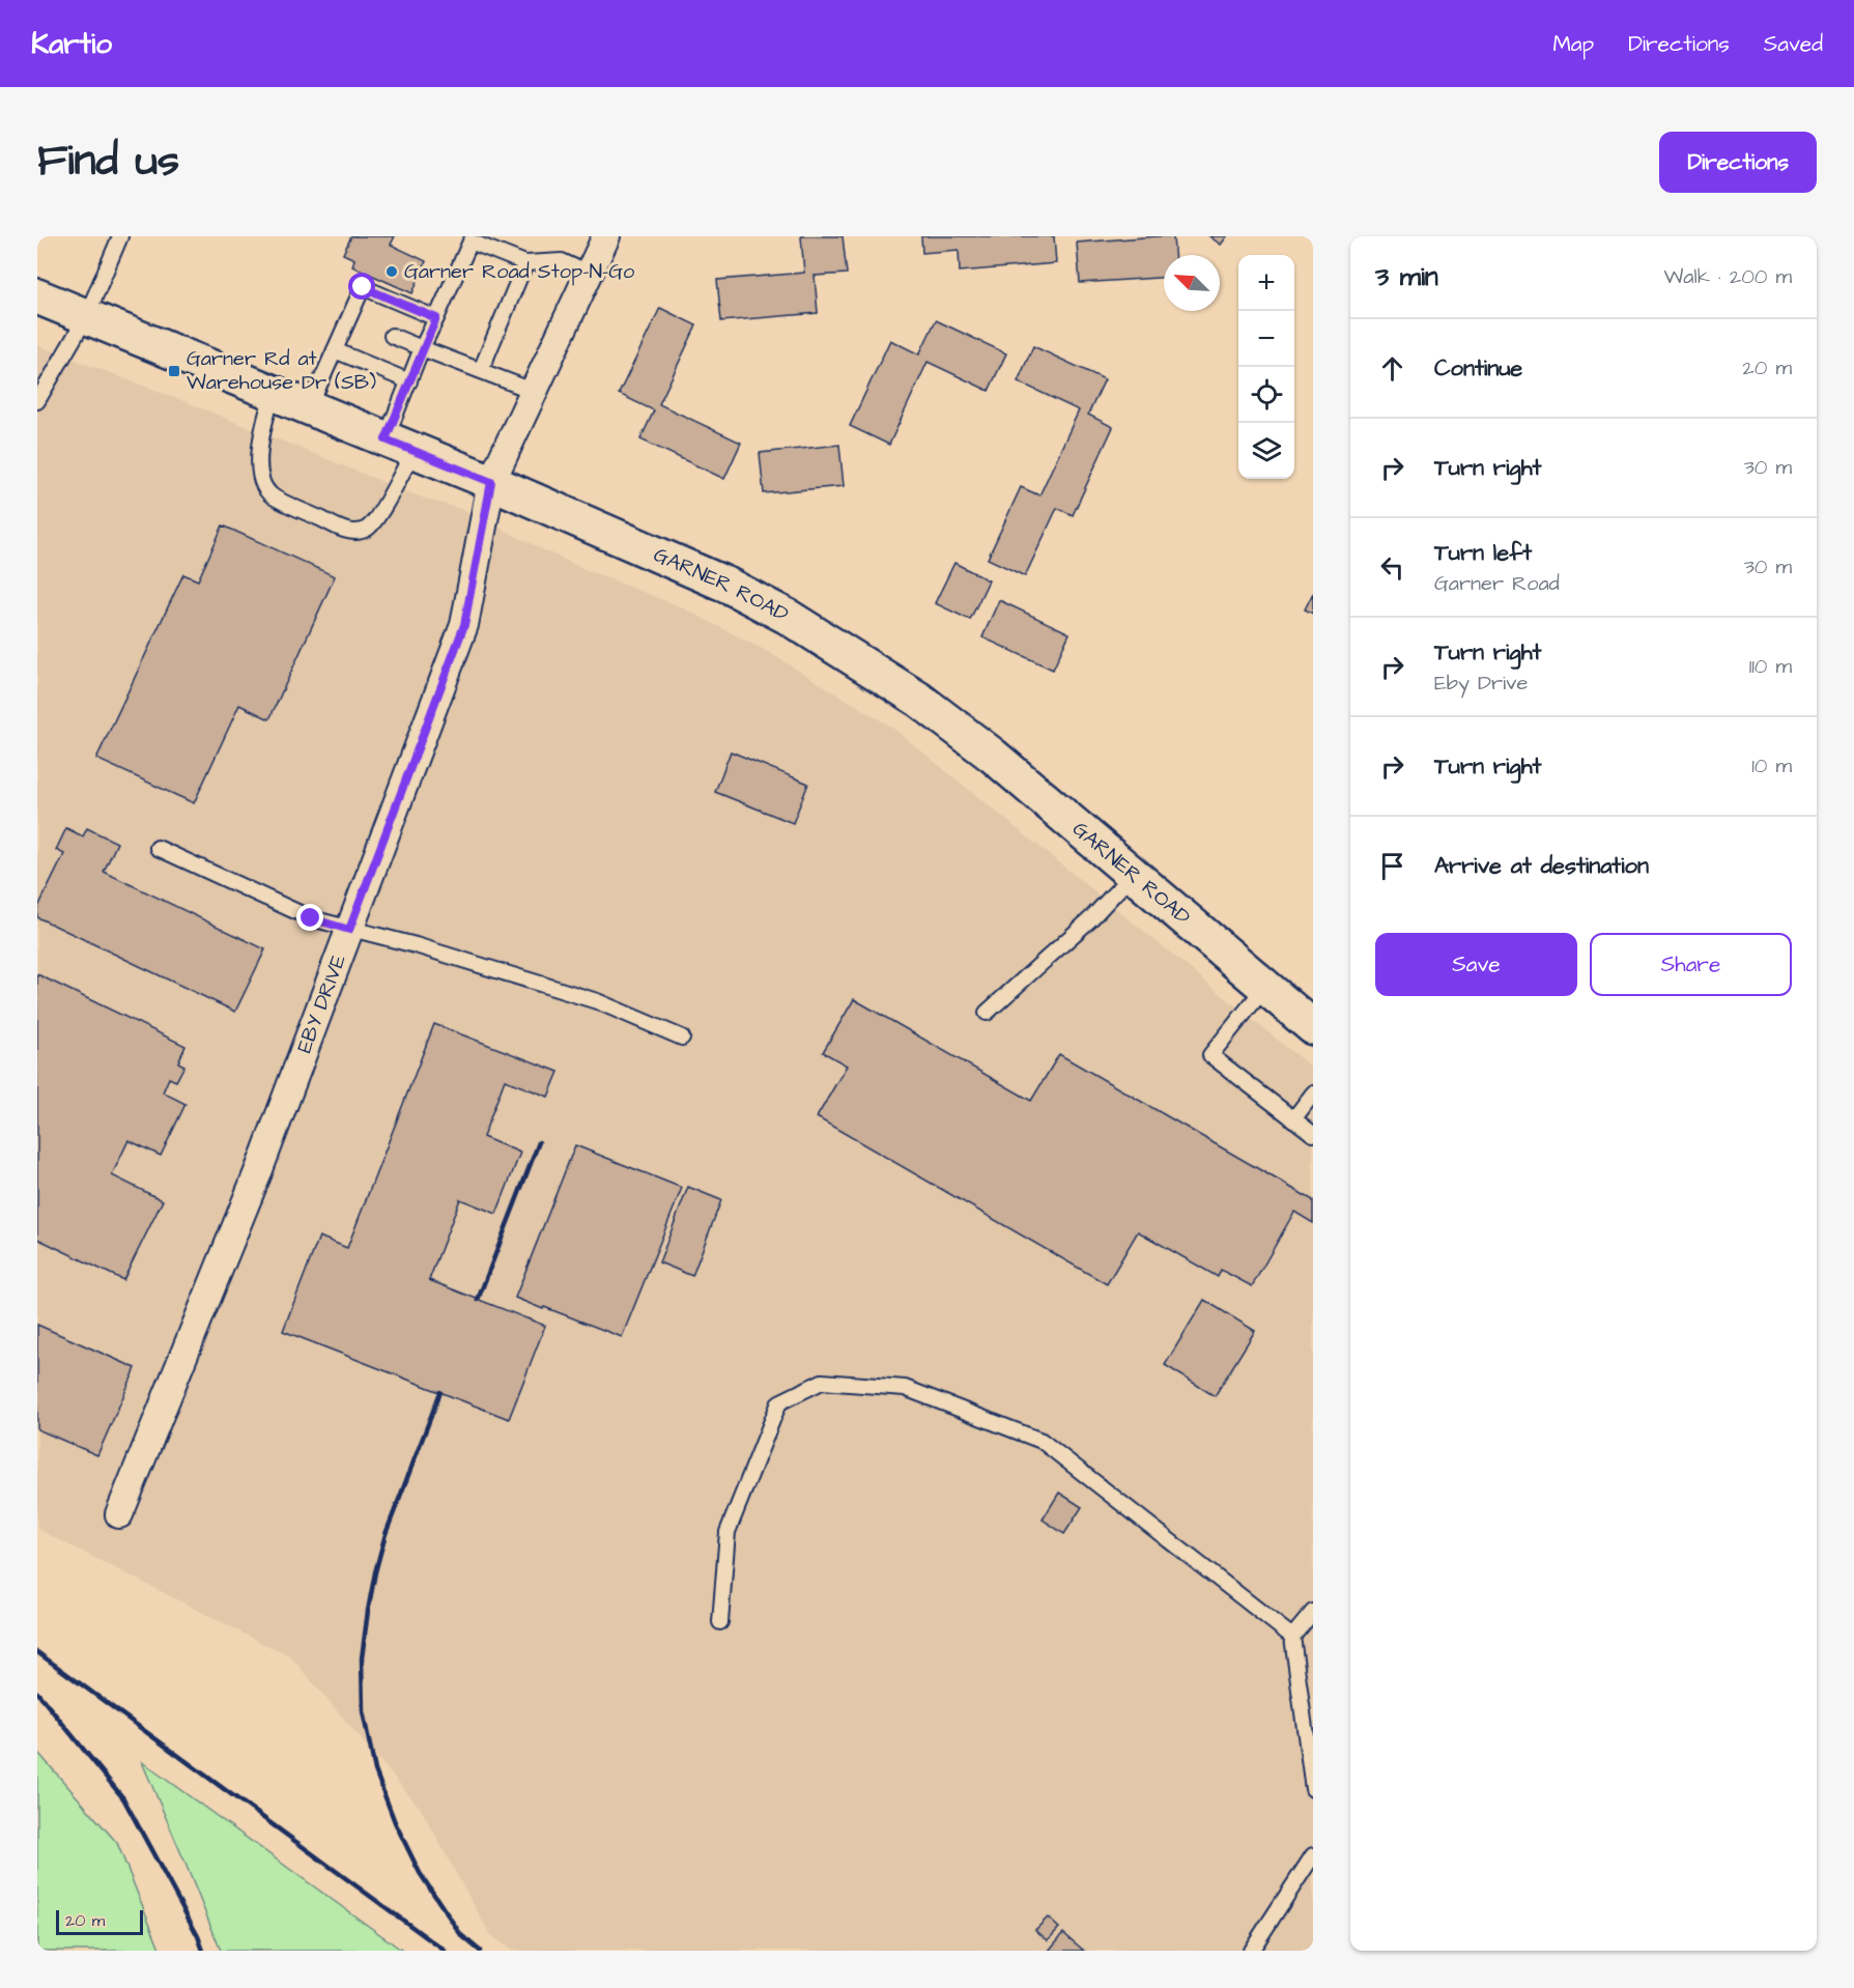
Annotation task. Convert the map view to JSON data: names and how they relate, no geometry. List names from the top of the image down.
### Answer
{
  "streets": {
    "main road": ["GARNER ROAD"],
    "street": ["EBY DRIVE"]
  },
  "crossings": [
    ["GARNER ROAD", "EBY DRIVE"]
  ],
  "places": {
    "other": ["Garner Road Stop-N-Go"],
    "transit": ["Garner Rd at Warehouse Dr (SB)"]
  },
  "scale_bar": "20 m",
  "north": "top left",
  "page": {
    "header": "Kartio",
    "nav": ["Map", "Directions", "Saved"],
    "title": "Find us",
    "buttons": [
      "Directions",
      ["Save", "Share"]
    ],
    "heading": ["3 min", "Walk · 200 m"],
    "map_buttons": ["+", "−"],
    "list": [
      ["Continue", "20 m"],
      ["Turn right", "30 m"],
      ["Turn left", "Garner Road", "30 m"],
      ["Turn right", "Eby Drive", "110 m"],
      ["Turn right", "10 m"],
      "Arrive at destination"
    ],
    "scale": "20 m"
  }
}
